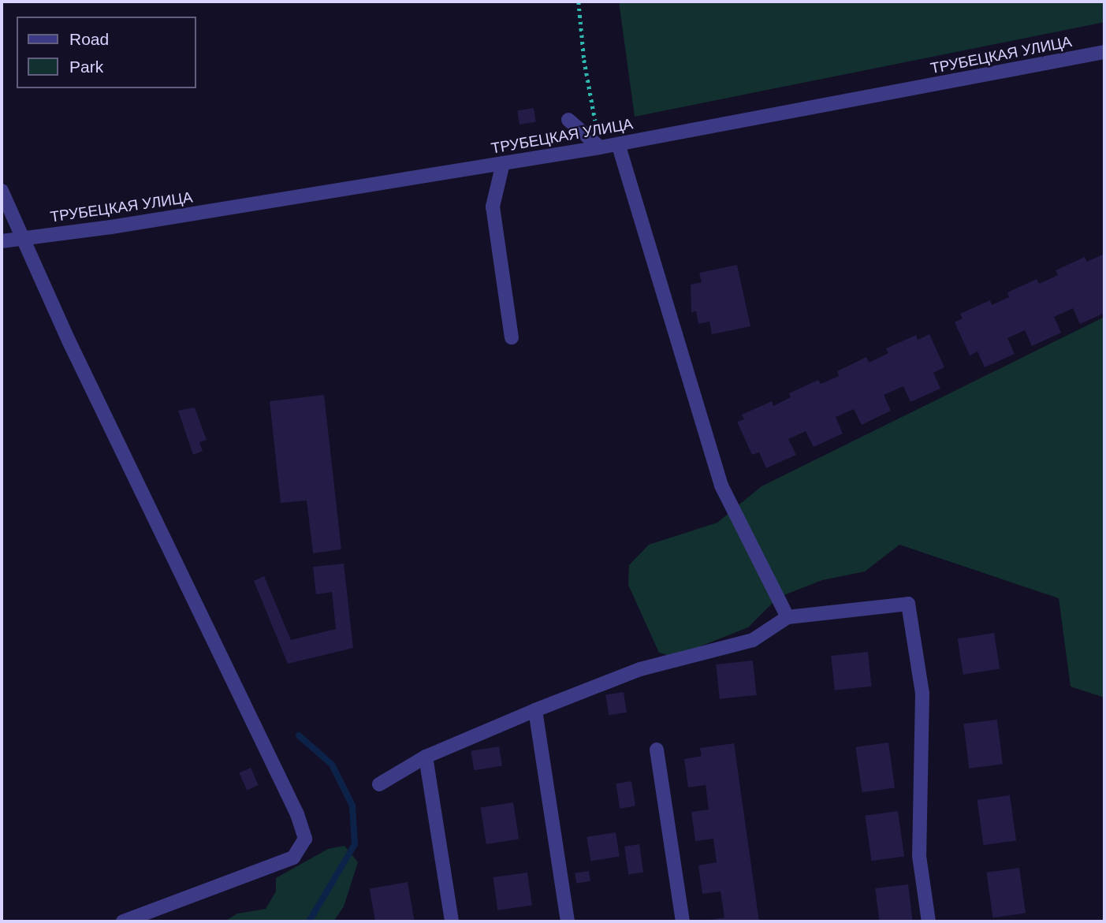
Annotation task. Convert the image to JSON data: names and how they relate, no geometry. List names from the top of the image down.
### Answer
{
  "streets": {
    "street": ["ТРУБЕЦКАЯ УЛИЦА"]
  },
  "legend": ["Road", "Park"]
}
